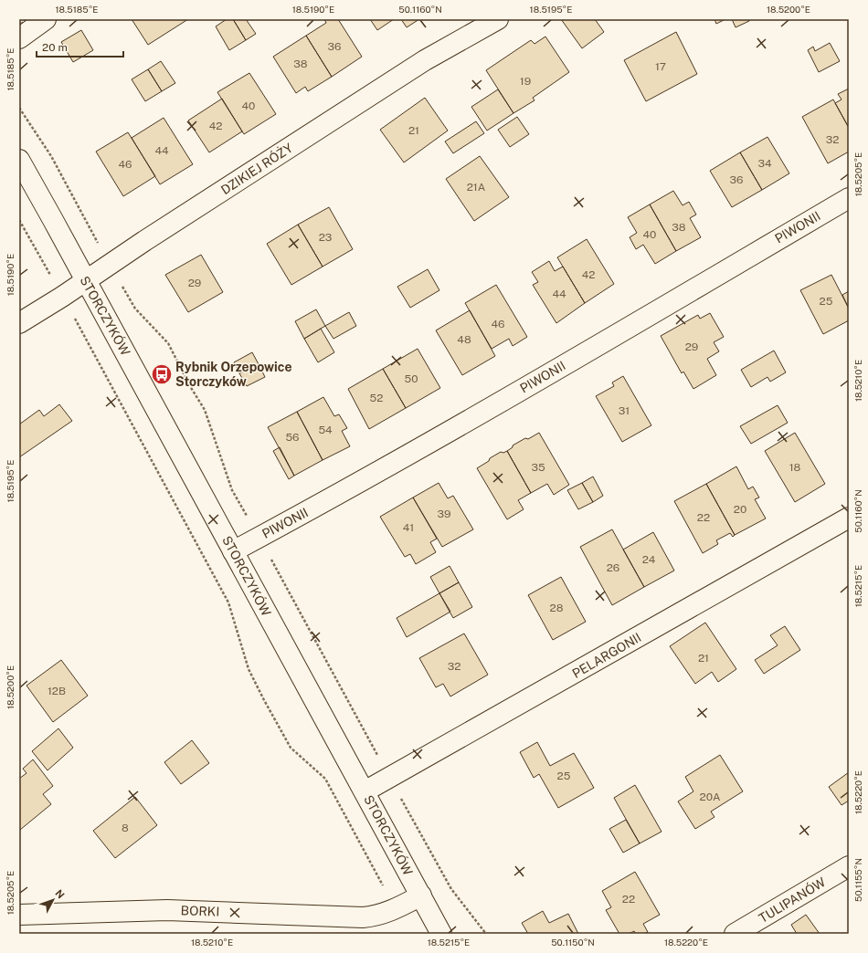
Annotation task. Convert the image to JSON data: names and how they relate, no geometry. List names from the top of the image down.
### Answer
{
  "streets": {
    "street": [
      "DZIKIEJ RÓŻY",
      "PIWONII",
      "STORCZYKÓW",
      "PELARGONII",
      "TULIPANÓW",
      "BORKI"
    ]
  },
  "crossings": [
    ["DZIKIEJ RÓŻY", "STORCZYKÓW"],
    ["PIWONII", "STORCZYKÓW"],
    ["STORCZYKÓW", "PELARGONII"],
    ["STORCZYKÓW", "BORKI"]
  ],
  "places": {
    "bus stop": ["Rybnik Orzepowice Storczyków"]
  },
  "house_numbers": [
    "36",
    "38",
    "17",
    "19",
    "40",
    "42",
    "21",
    "32",
    "44",
    "34",
    "46",
    "36",
    "21A",
    "38",
    "40",
    "23",
    "42",
    "29",
    "44",
    "25",
    "46",
    "48",
    "29",
    "50",
    "52",
    "31",
    "54",
    "56",
    "35",
    "18",
    "20",
    "39",
    "22",
    "41",
    "24",
    "26",
    "28",
    "21",
    "32",
    "12B",
    "25",
    "20A",
    "8",
    "22"
  ],
  "scale_bar": "20 m",
  "north": "top right",
  "coordinates": [
    "18.5185°E",
    "18.5190°E",
    "50.1160°N",
    "18.5195°E",
    "18.5200°E",
    "18.5205°E",
    "18.5210°E",
    "18.5215°E",
    "18.5220°E",
    "50.1155°N",
    "50.1150°N"
  ]
}
